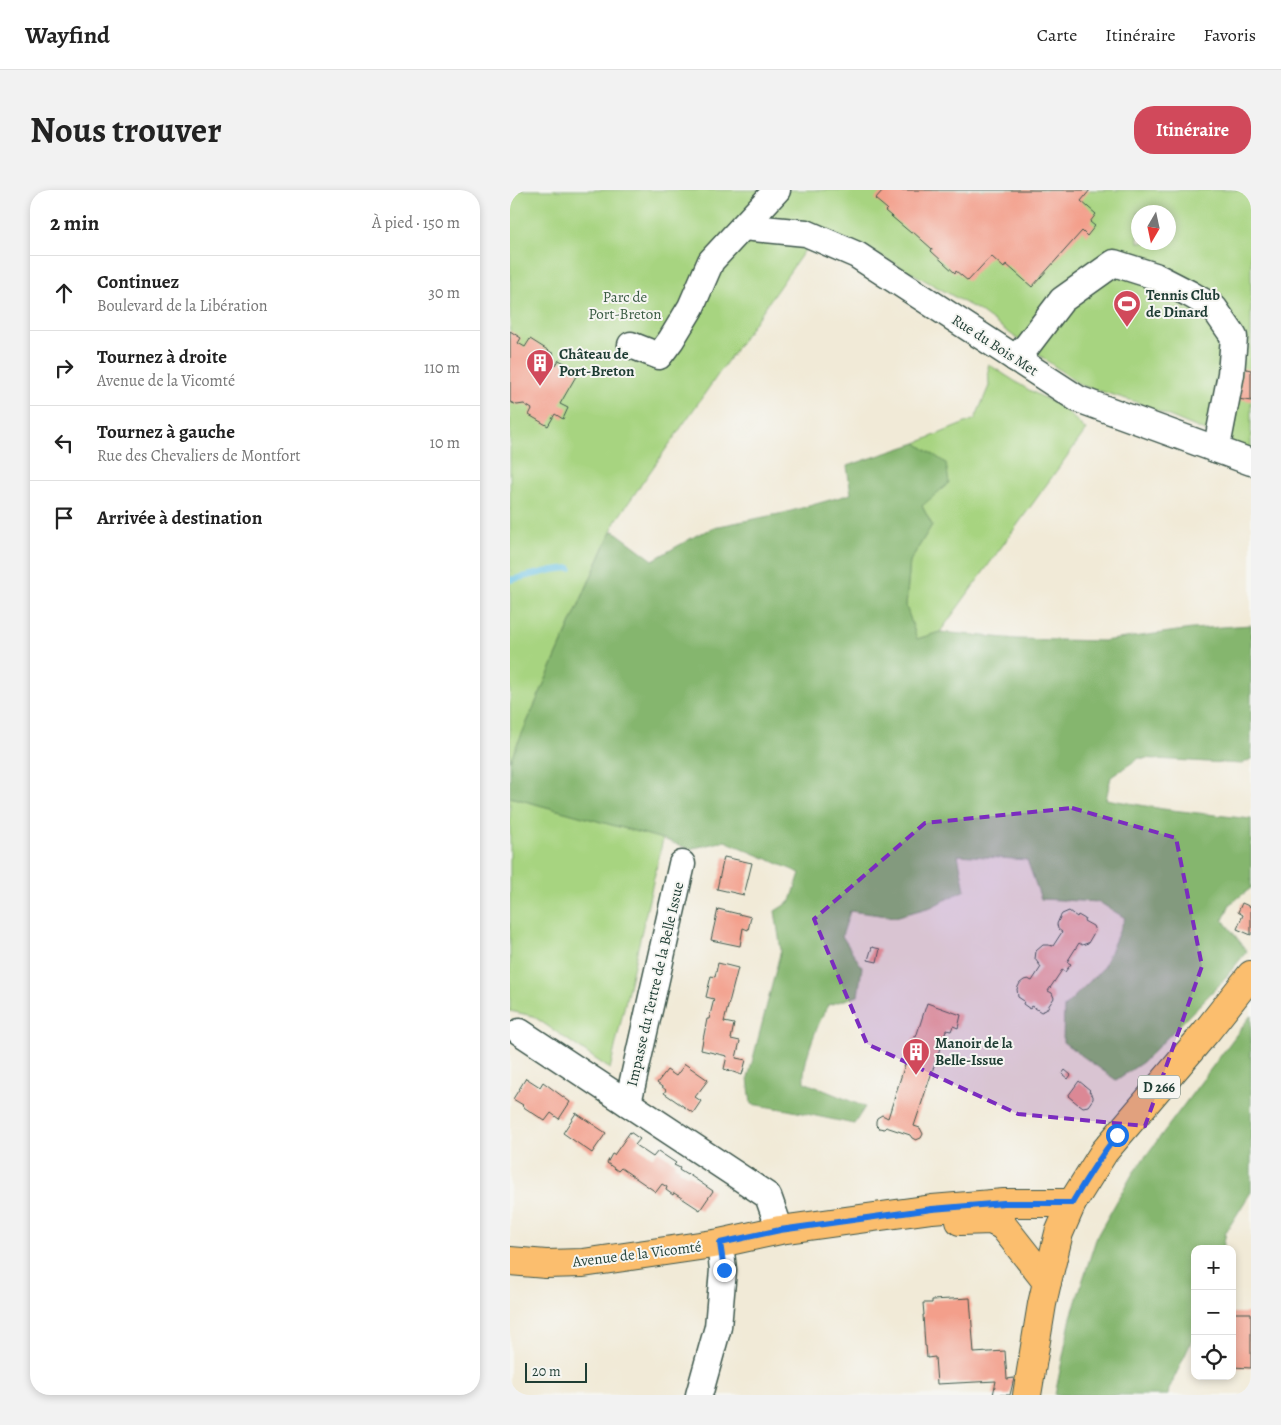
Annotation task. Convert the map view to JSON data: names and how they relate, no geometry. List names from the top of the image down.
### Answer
{
  "streets": {
    "main road": ["D 266", "Avenue de la Vicomté"],
    "street": ["Rue du Bois Met", "Impasse du Tertre de la Belle Issue"]
  },
  "crossings": [
    ["Impasse du Tertre de la Belle Issue", "Avenue de la Vicomté"],
    ["D 266", "Avenue de la Vicomté"]
  ],
  "parks": ["Parc de Port-Breton"],
  "places": {
    "sports": ["Tennis Club de Dinard"],
    "building": ["Château de Port-Breton", "Manoir de la Belle-Issue"]
  },
  "scale_bar": "20 m",
  "north": "bottom",
  "page": {
    "header": "Wayfind",
    "nav": ["Carte", "Itinéraire", "Favoris"],
    "title": "Nous trouver",
    "buttons": "Itinéraire",
    "heading": ["2 min", "À pied · 150 m"],
    "list": [
      ["Continuez", "Boulevard de la Libération", "30 m"],
      ["Tournez à droite", "Avenue de la Vicomté", "110 m"],
      ["Tournez à gauche", "Rue des Chevaliers de Montfort", "10 m"],
      "Arrivée à destination"
    ],
    "map_buttons": ["+", "−"],
    "scale": "20 m"
  }
}
